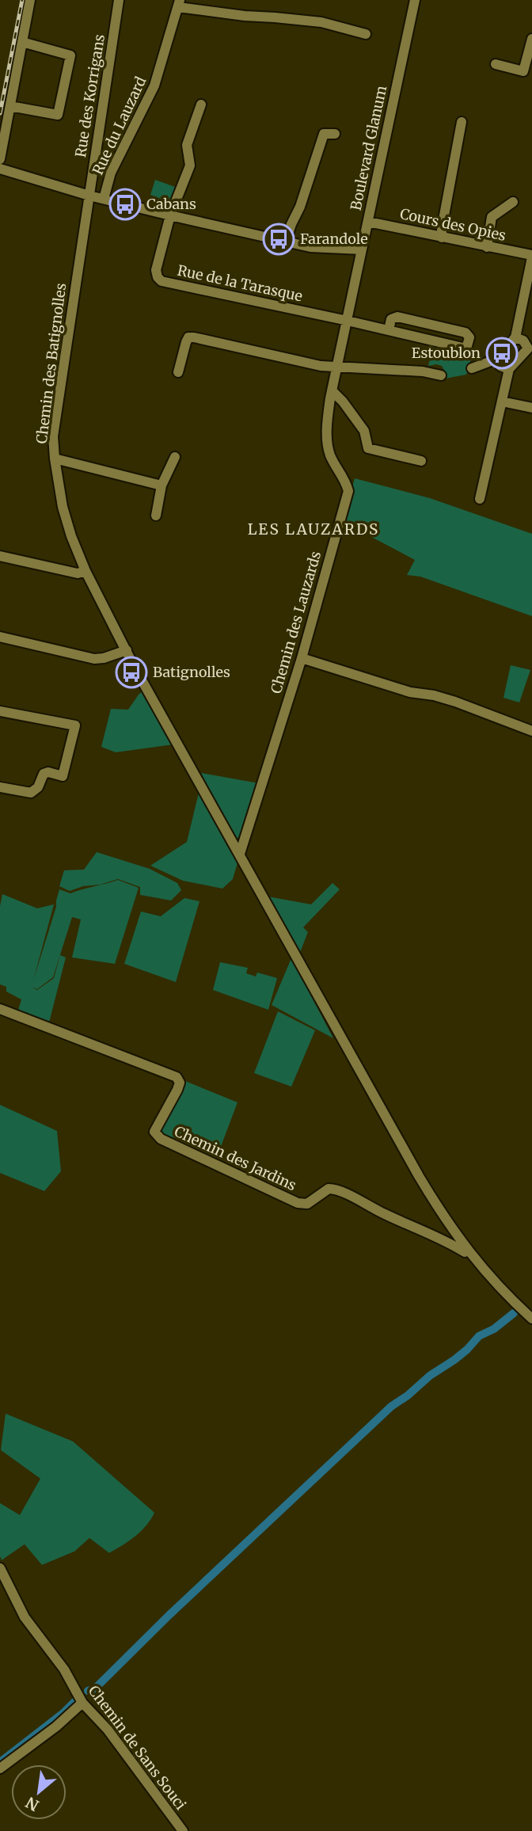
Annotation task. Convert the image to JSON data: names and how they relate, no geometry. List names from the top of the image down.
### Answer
{
  "streets": {
    "street": [
      "Rue des Korrigans",
      "Rue du Lauzard",
      "Boulevard Glanum",
      "Cours des Opies",
      "Rue de la Tarasque",
      "Chemin des Batignolles",
      "Chemin des Lauzards",
      "Chemin des Jardins",
      "Chemin de Sans Souci"
    ]
  },
  "crossings": [
    ["Rue des Korrigans", "Chemin des Batignolles"],
    ["Boulevard Glanum", "Cours des Opies"],
    ["Boulevard Glanum", "Rue de la Tarasque"],
    ["Boulevard Glanum", "Chemin des Lauzards"],
    ["Chemin des Batignolles", "Chemin des Lauzards"],
    ["Chemin des Batignolles", "Chemin des Jardins"]
  ],
  "districts": ["LES LAUZARDS"],
  "places": {
    "bus stop": [
      "Cabans",
      "Farandole",
      "Estoublon",
      "Batignolles"
    ]
  },
  "north": "bottom left"
}
